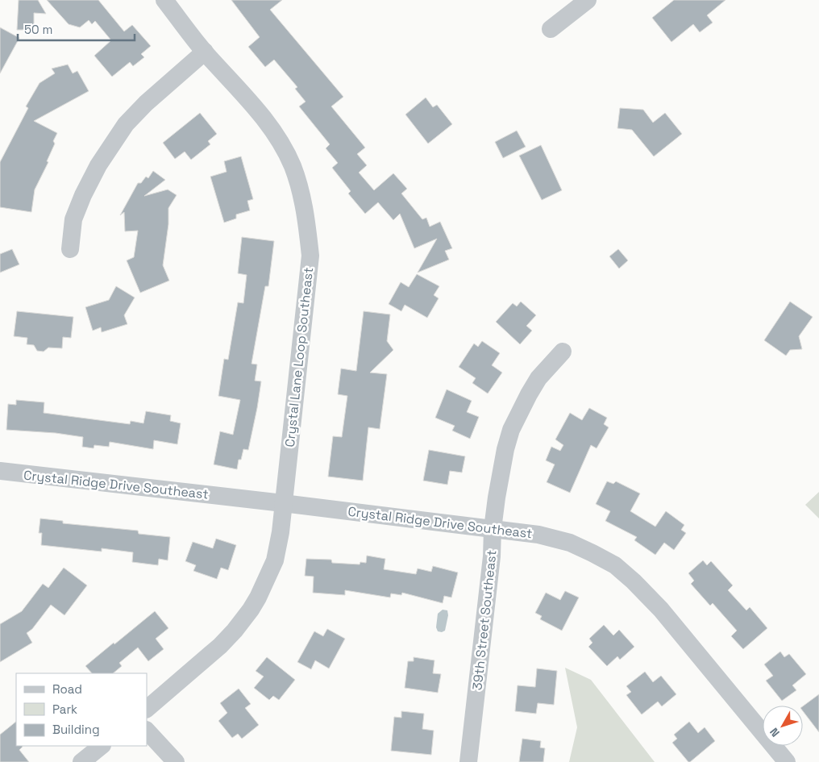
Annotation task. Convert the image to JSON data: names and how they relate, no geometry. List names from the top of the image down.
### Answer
{
  "streets": {
    "street": ["Crystal Lane Loop Southeast", "Crystal Ridge Drive Southeast", "39th Street Southeast"]
  },
  "crossings": [
    ["Crystal Lane Loop Southeast", "Crystal Ridge Drive Southeast"],
    ["Crystal Ridge Drive Southeast", "39th Street Southeast"]
  ],
  "legend": ["Road", "Park", "Building"],
  "scale_bar": "50 m",
  "north": "bottom left"
}
